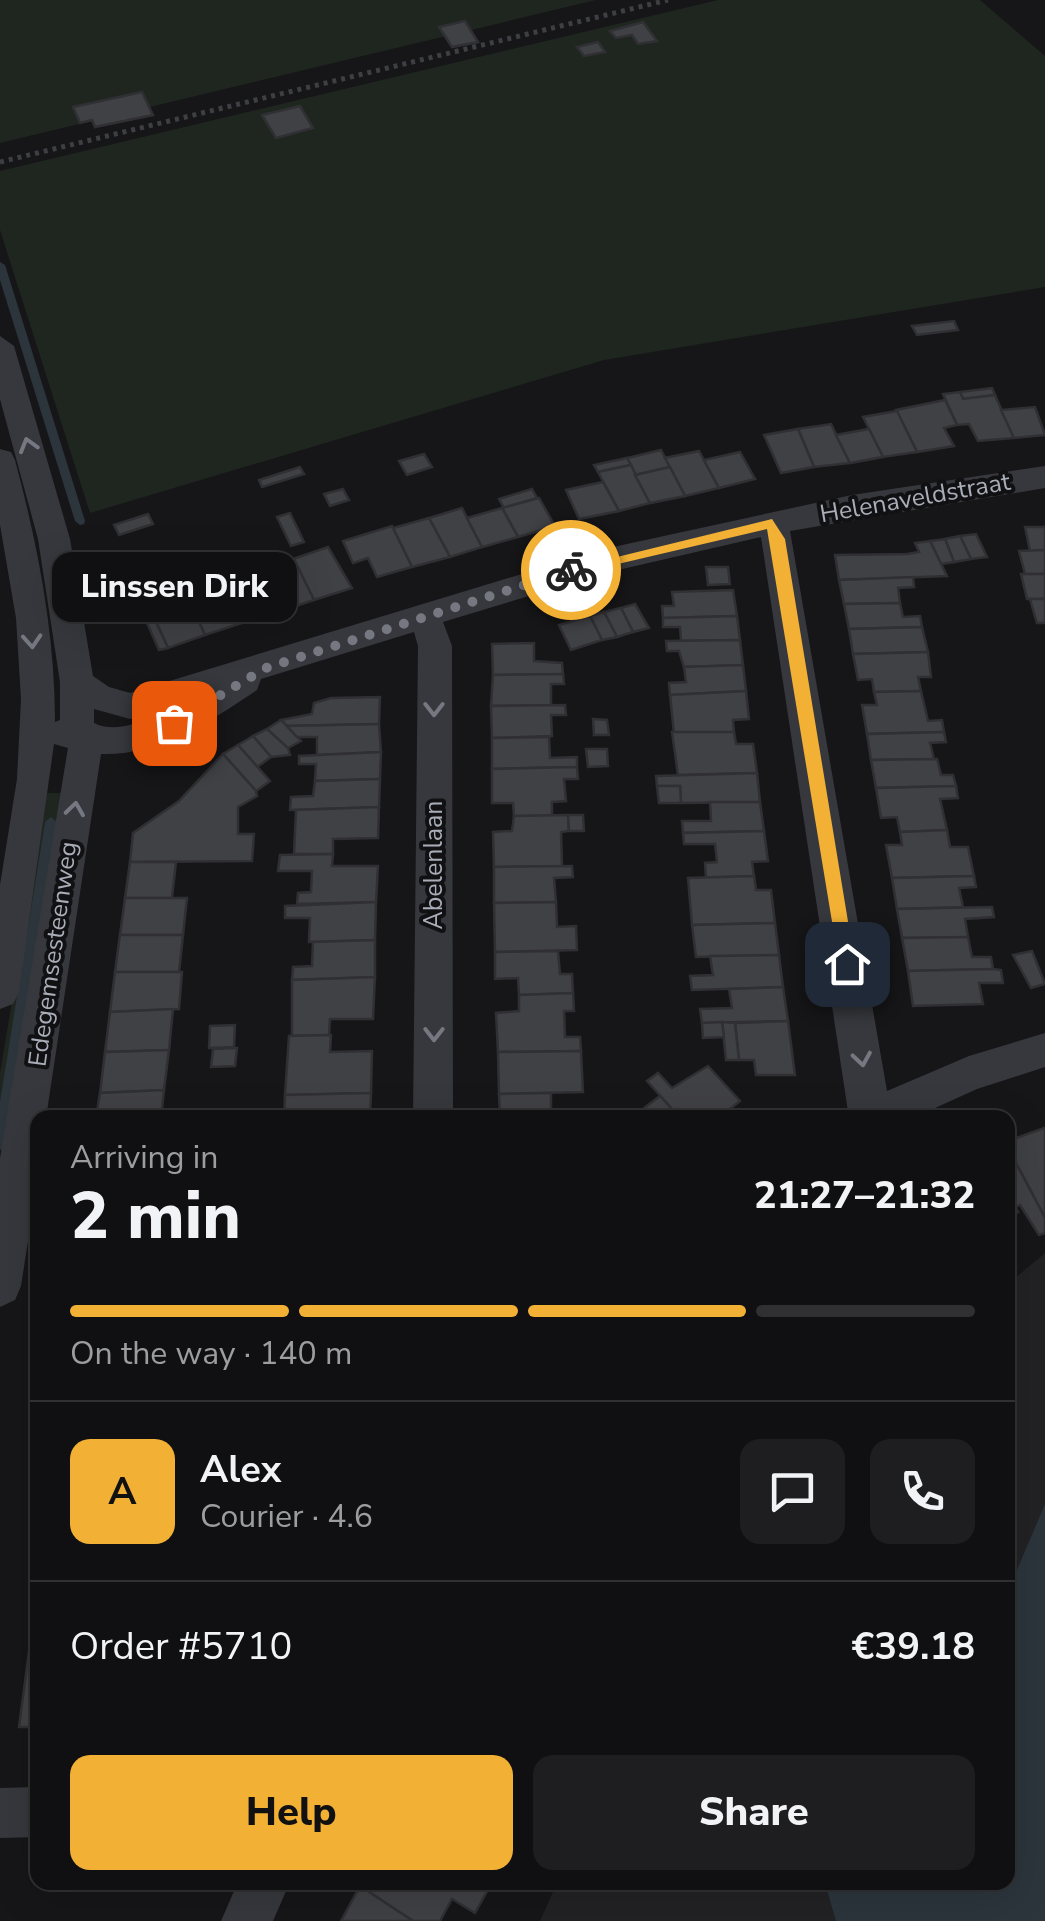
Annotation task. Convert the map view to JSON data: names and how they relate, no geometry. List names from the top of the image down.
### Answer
{
  "streets": {
    "street": ["Helenaveldstraat", "Abelenlaan", "Edegemsesteenweg"]
  },
  "crossings": [
    ["Helenaveldstraat", "Abelenlaan"],
    ["Helenaveldstraat", "Edegemsesteenweg"]
  ],
  "one_way": ["Abelenlaan"],
  "places": ["Linssen Dirk"],
  "page": {
    "bubble": "Linssen Dirk",
    "heading": ["2 min", "Arriving in", "21:27–21:32"],
    "panel": [
      "Alex",
      "Courier · 4.6",
      "Order #5710",
      "€39.18"
    ],
    "bar": "On the way · 140 m",
    "round": "A",
    "buttons": ["Help", "Share"]
  }
}
